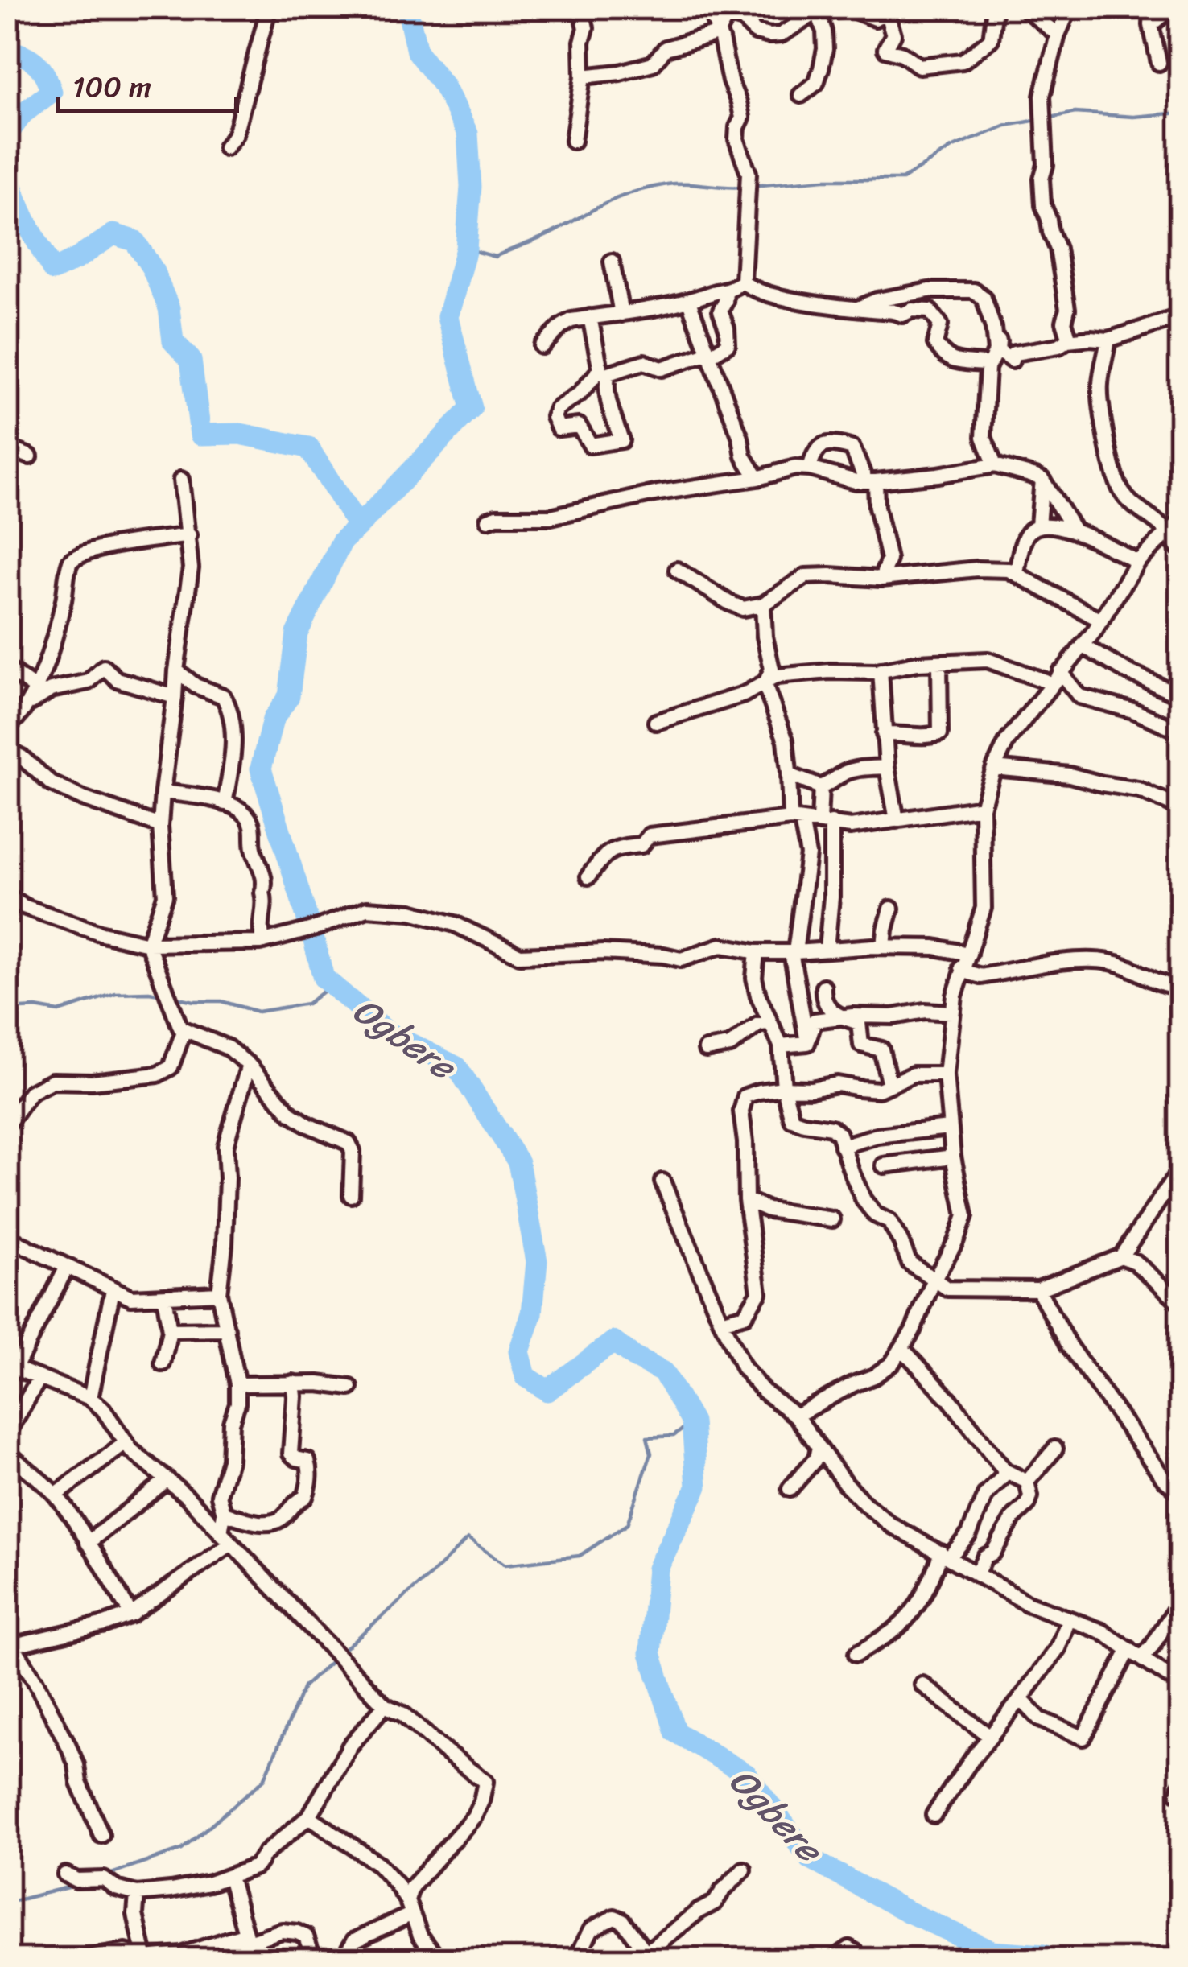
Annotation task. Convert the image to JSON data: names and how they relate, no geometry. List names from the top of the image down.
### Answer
{
  "water": ["Ogbere"],
  "scale_bar": "100 m"
}
